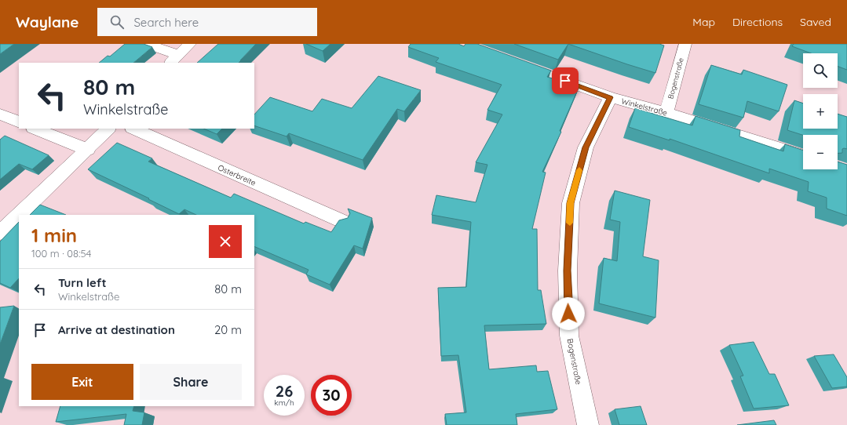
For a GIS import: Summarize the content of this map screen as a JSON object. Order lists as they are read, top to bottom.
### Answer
{
  "streets": {
    "street": ["Bogenstraße", "Winkelstraße", "Osterbreite"]
  },
  "crossings": [
    ["Bogenstraße", "Winkelstraße"]
  ],
  "page": {
    "header": "Waylane",
    "search": "Search here",
    "nav": ["Map", "Directions", "Saved"],
    "map_buttons": ["+", "−"],
    "turn": ["80 m", "Winkelstraße"],
    "heading": ["1 min", "100 m · 08:54"],
    "list": [
      {
        "name": "Turn left",
        "note": "Winkelstraße",
        "value": "80 m"
      },
      {
        "name": "Arrive at destination",
        "value": "20 m"
      }
    ],
    "buttons": ["Exit", "Share"],
    "speed": "26 km/h",
    "limit": "30"
  }
}
